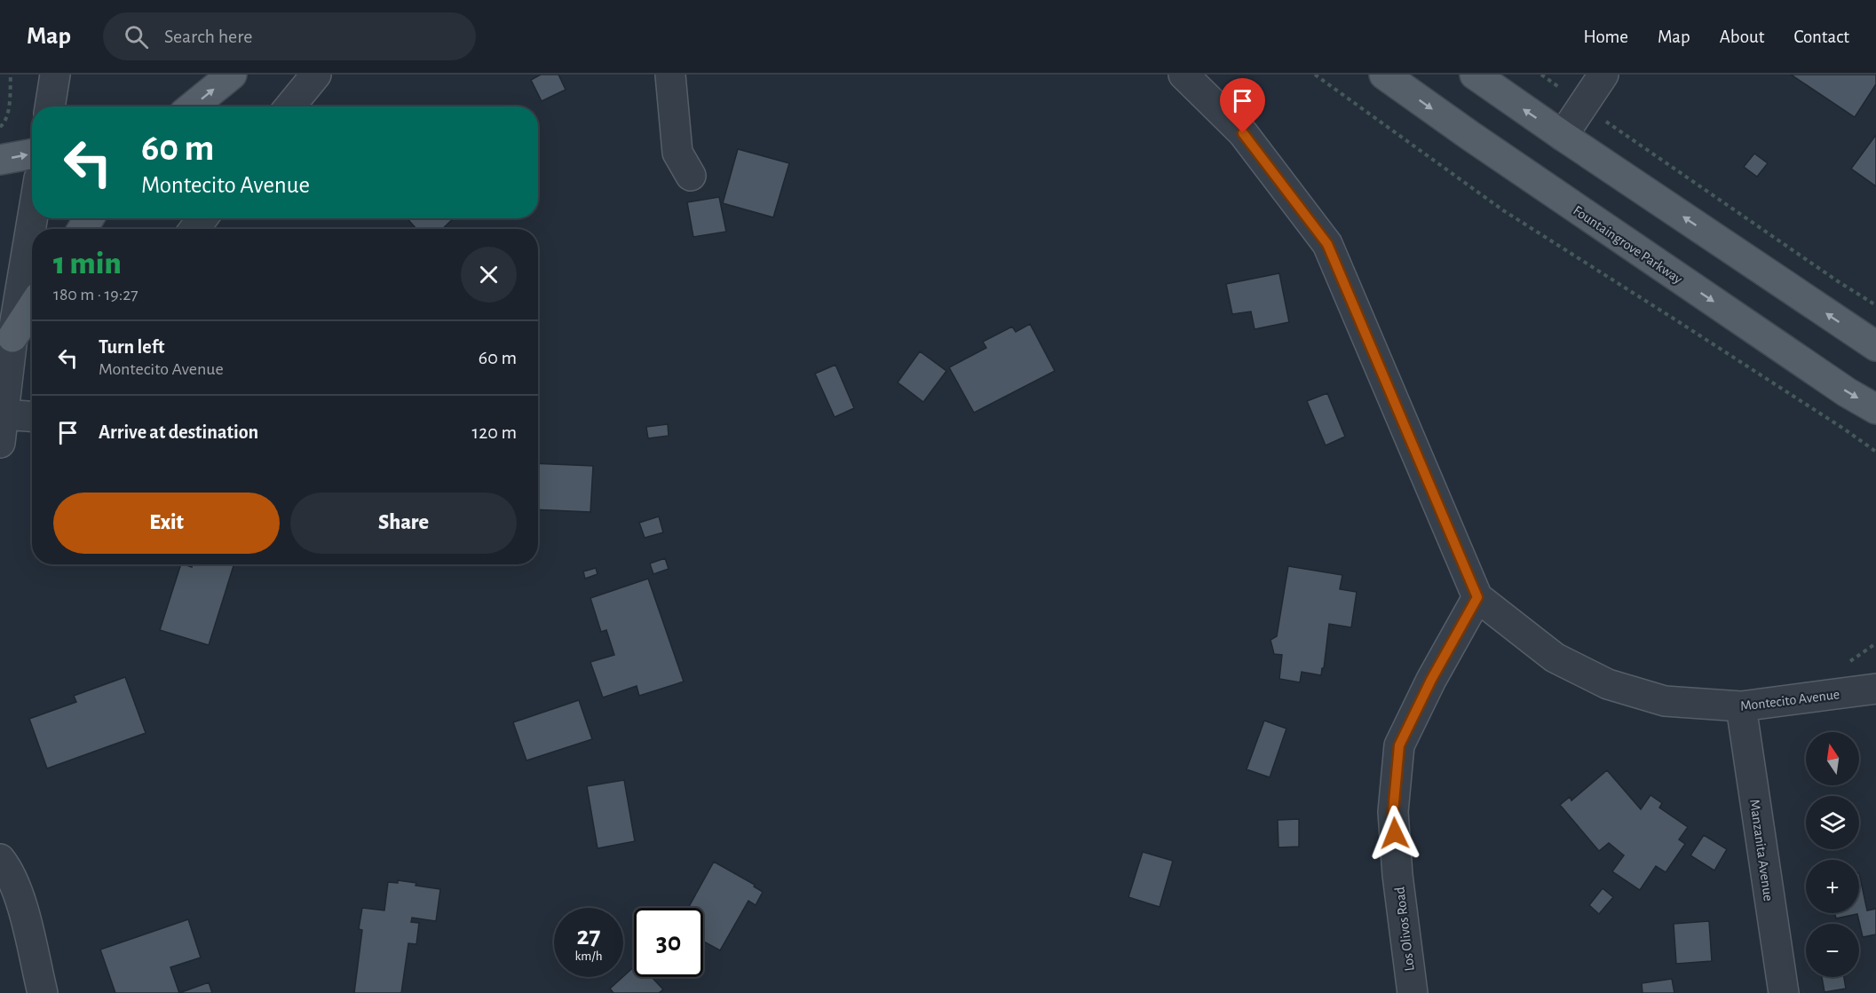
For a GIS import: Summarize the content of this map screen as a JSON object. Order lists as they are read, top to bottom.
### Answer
{
  "streets": {
    "main road": ["Fountaingrove Parkway"],
    "street": ["Montecito Avenue", "Manzanita Avenue", "Los Olivos Road"]
  },
  "crossings": [
    ["Montecito Avenue", "Manzanita Avenue"],
    ["Montecito Avenue", "Los Olivos Road"]
  ],
  "north": "top",
  "page": {
    "header": "Map",
    "search": "Search here",
    "nav": [
      "Home",
      "Map",
      "About",
      "Contact"
    ],
    "turn": ["60 m", "Montecito Avenue"],
    "heading": ["1 min", "180 m · 19:27"],
    "list": [
      {
        "name": "Turn left",
        "note": "Montecito Avenue",
        "value": "60 m"
      },
      {
        "name": "Arrive at destination",
        "value": "120 m"
      }
    ],
    "buttons": ["Exit", "Share"],
    "map_buttons": ["+", "−"],
    "speed": "27 km/h",
    "limit": "30"
  }
}
